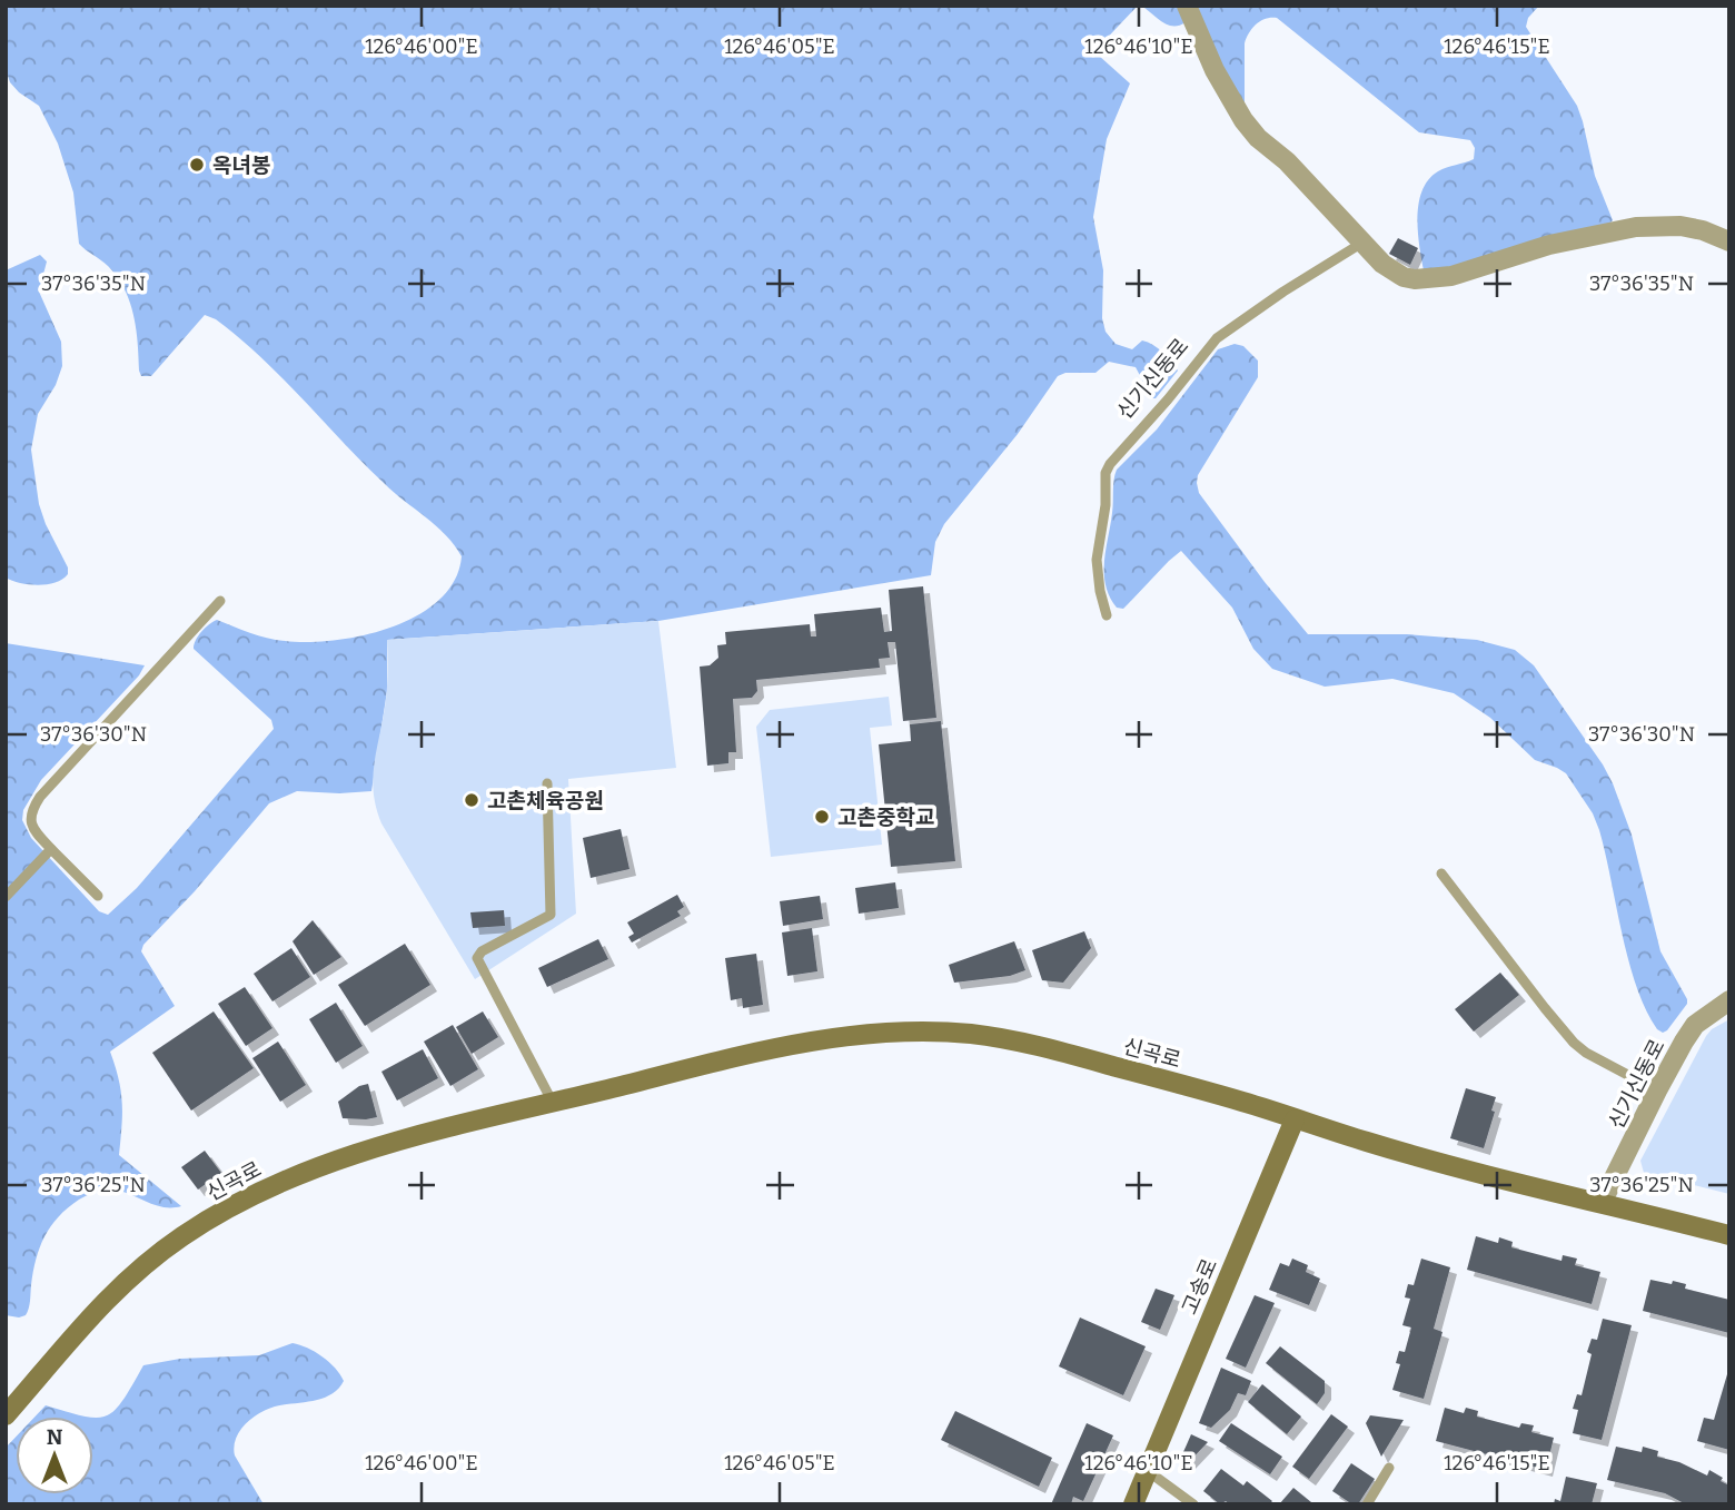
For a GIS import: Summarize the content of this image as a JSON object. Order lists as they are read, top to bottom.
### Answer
{
  "streets": {
    "street": ["신기신동로", "신곡로", "고송로"]
  },
  "crossings": [
    ["신기신동로", "신곡로"],
    ["신곡로", "고송로"]
  ],
  "places": ["옥녀봉", "고촌체육공원", "고촌중학교"],
  "north": "top",
  "coordinates": [
    "126°46'00\"E",
    "126°46'05\"E",
    "126°46'10\"E",
    "126°46'15\"E",
    "37°36'35\"N",
    "37°36'30\"N",
    "37°36'25\"N"
  ]
}
